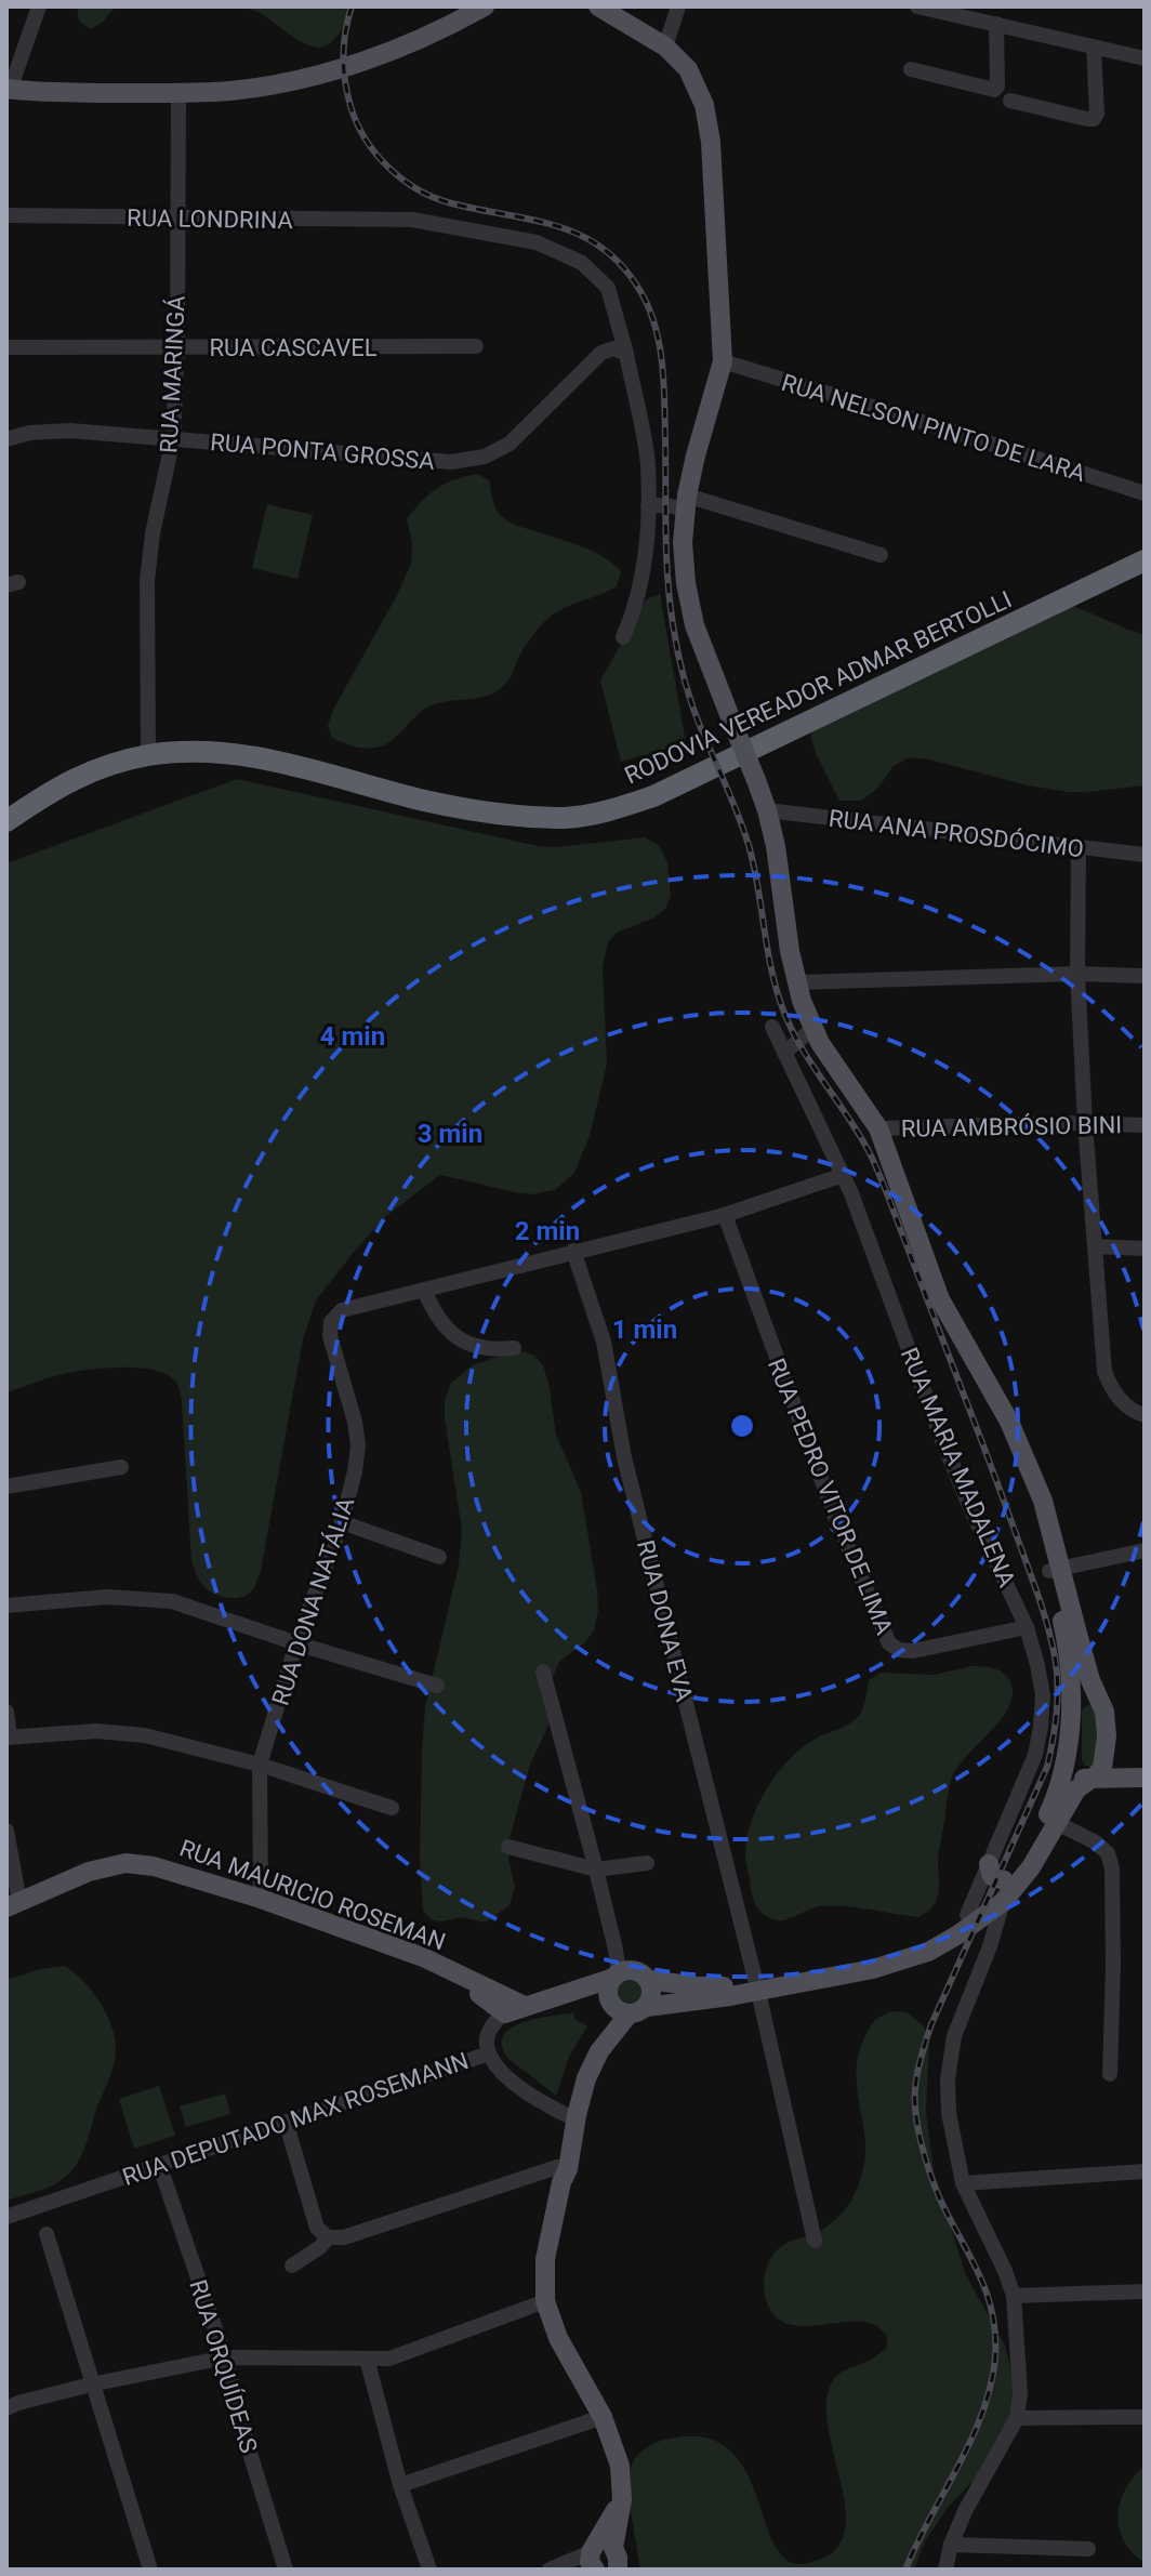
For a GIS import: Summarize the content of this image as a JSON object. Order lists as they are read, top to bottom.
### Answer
{
  "streets": {
    "highway": ["RODOVIA VEREADOR ADMAR BERTOLLI"],
    "main road": ["RUA MAURICIO ROSEMAN"],
    "street": [
      "RUA LONDRINA",
      "RUA CASCAVEL",
      "RUA MARINGÁ",
      "RUA NELSON PINTO DE LARA",
      "RUA PONTA GROSSA",
      "RUA ANA PROSDÓCIMO",
      "RUA AMBRÓSIO BINI",
      "RUA MARIA MADALENA",
      "RUA PEDRO VITOR DE LIMA",
      "RUA DONA NATÁLIA",
      "RUA DONA EVA",
      "RUA DEPUTADO MAX ROSEMANN",
      "RUA ORQUÍDEAS"
    ]
  },
  "crossings": [
    ["RUA LONDRINA", "RUA MARINGÁ"],
    ["RUA LONDRINA", "RUA PONTA GROSSA"],
    ["RUA CASCAVEL", "RUA MARINGÁ"],
    ["RUA MARINGÁ", "RUA PONTA GROSSA"],
    ["RUA MARINGÁ", "RODOVIA VEREADOR ADMAR BERTOLLI"],
    ["RUA MARIA MADALENA", "RUA PEDRO VITOR DE LIMA"],
    ["RUA DONA NATÁLIA", "RUA MAURICIO ROSEMAN"],
    ["RUA DEPUTADO MAX ROSEMANN", "RUA ORQUÍDEAS"]
  ],
  "rings": [
    "4 min",
    "3 min",
    "2 min",
    "1 min"
  ]
}
